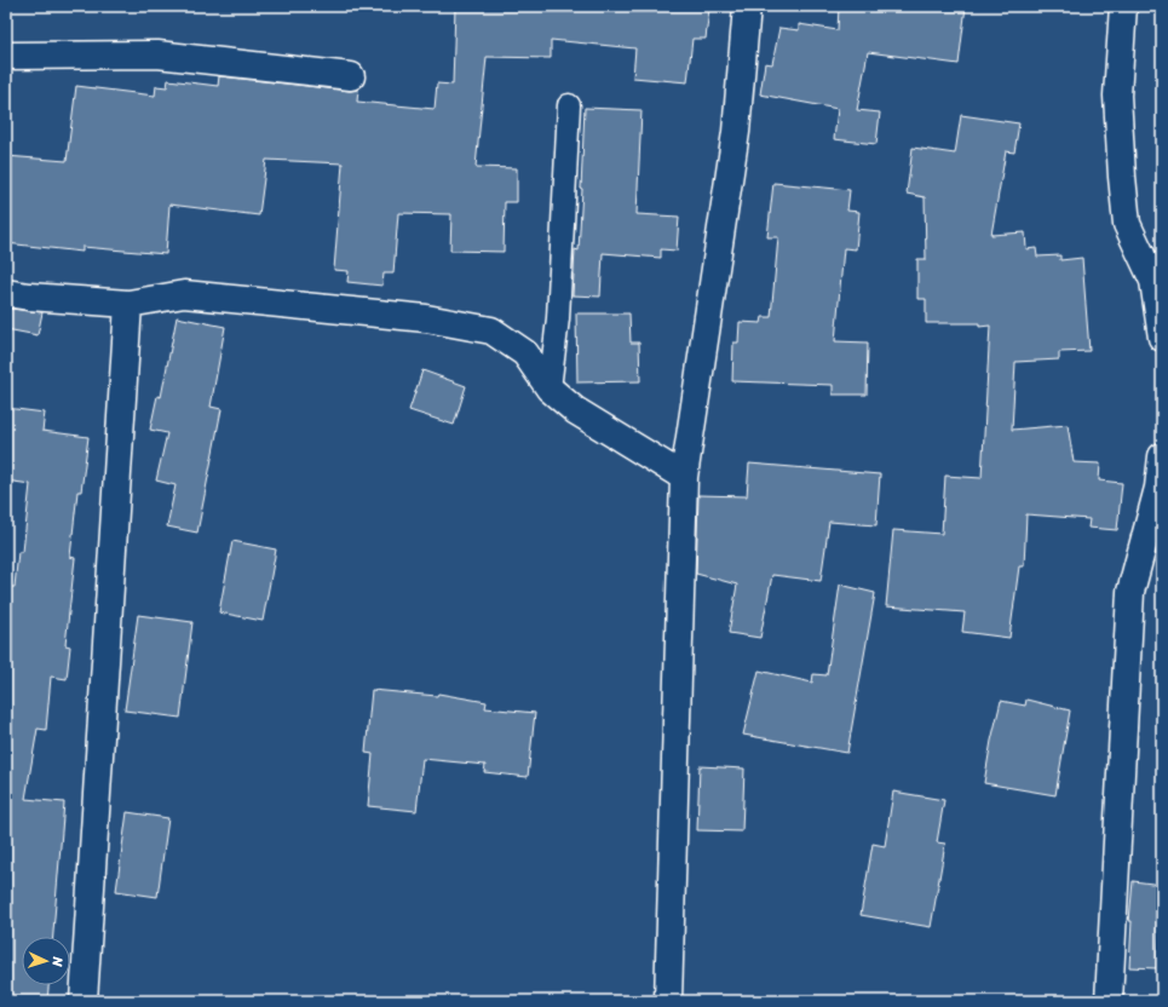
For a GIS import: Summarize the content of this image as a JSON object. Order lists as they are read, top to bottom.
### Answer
{
  "north": "right"
}
